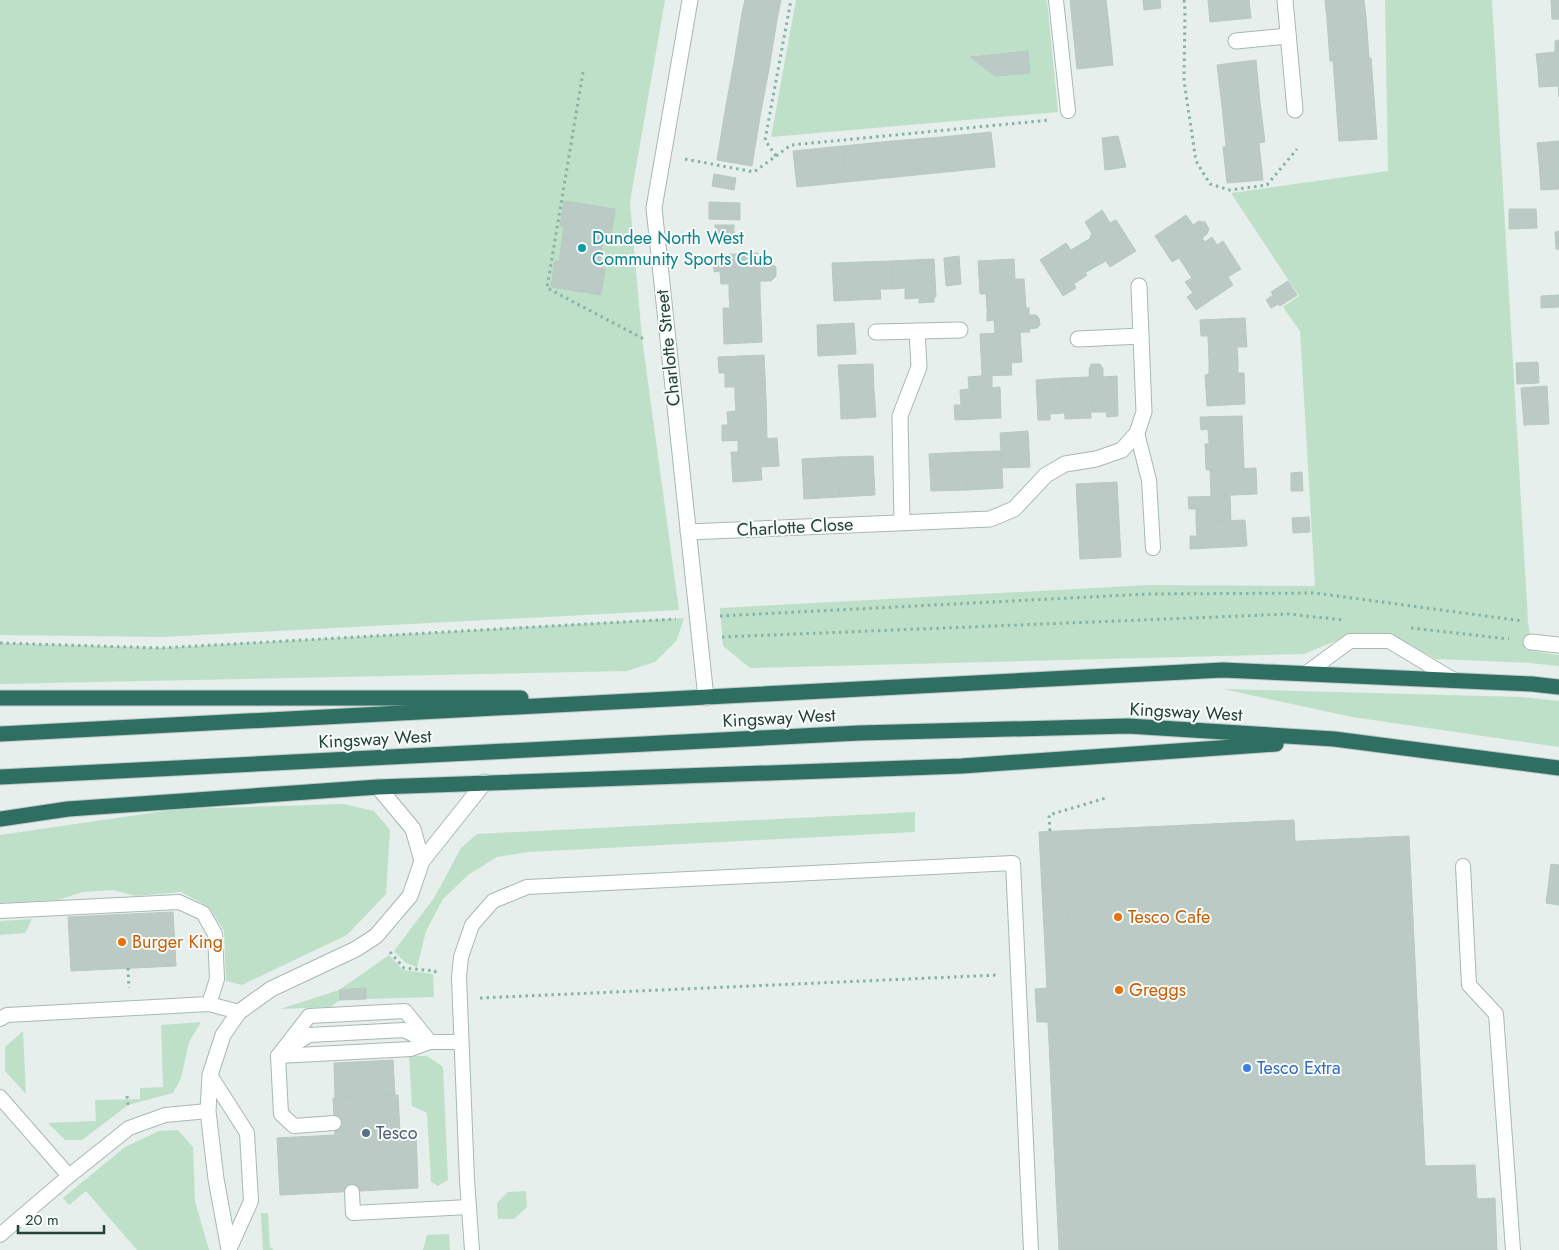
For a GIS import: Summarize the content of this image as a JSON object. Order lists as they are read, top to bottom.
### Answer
{
  "streets": {
    "highway": ["Kingsway West"],
    "street": ["Charlotte Street", "Charlotte Close"]
  },
  "crossings": [
    ["Charlotte Street", "Charlotte Close"],
    ["Charlotte Street", "Kingsway West"]
  ],
  "places": [
    "Dundee North West Community Sports Club",
    "Tesco Cafe",
    "Burger King",
    "Greggs",
    "Tesco Extra",
    "Tesco"
  ],
  "scale_bar": "20 m"
}
